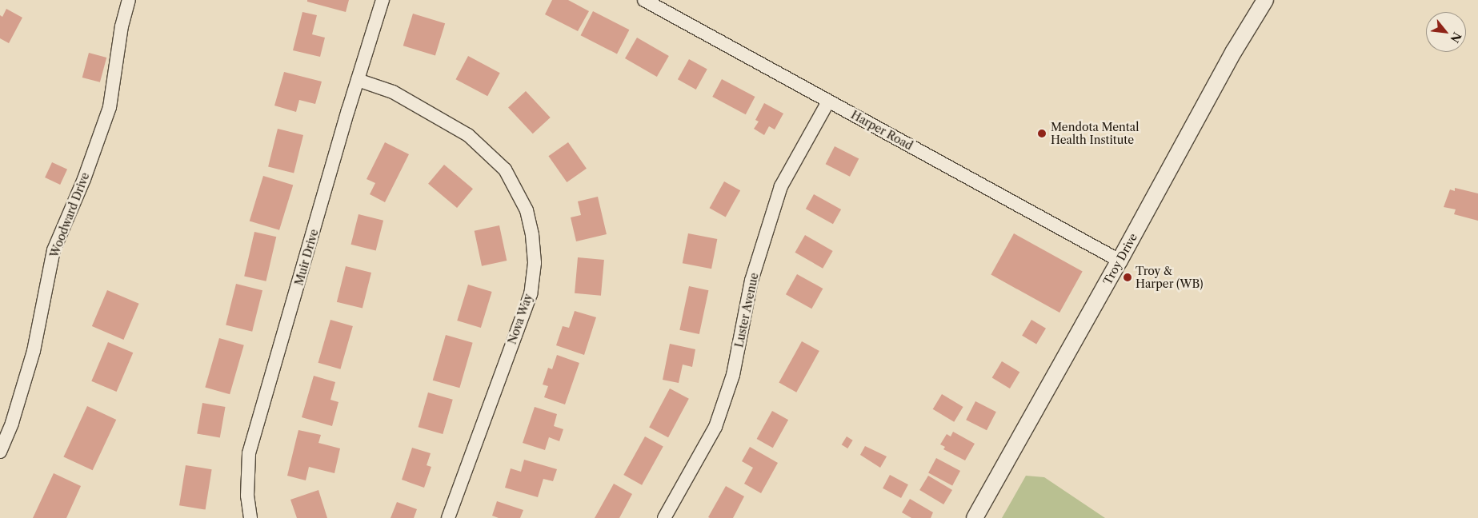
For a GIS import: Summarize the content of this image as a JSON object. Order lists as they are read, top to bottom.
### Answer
{
  "streets": {
    "street": [
      "Harper Road",
      "Woodward Drive",
      "Muir Drive",
      "Troy Drive",
      "Luster Avenue",
      "Nova Way"
    ]
  },
  "crossings": [
    ["Harper Road", "Troy Drive"],
    ["Harper Road", "Luster Avenue"],
    ["Muir Drive", "Nova Way"]
  ],
  "places": ["Mendota Mental Health Institute", "Troy & Harper (WB)"],
  "north": "bottom right"
}
